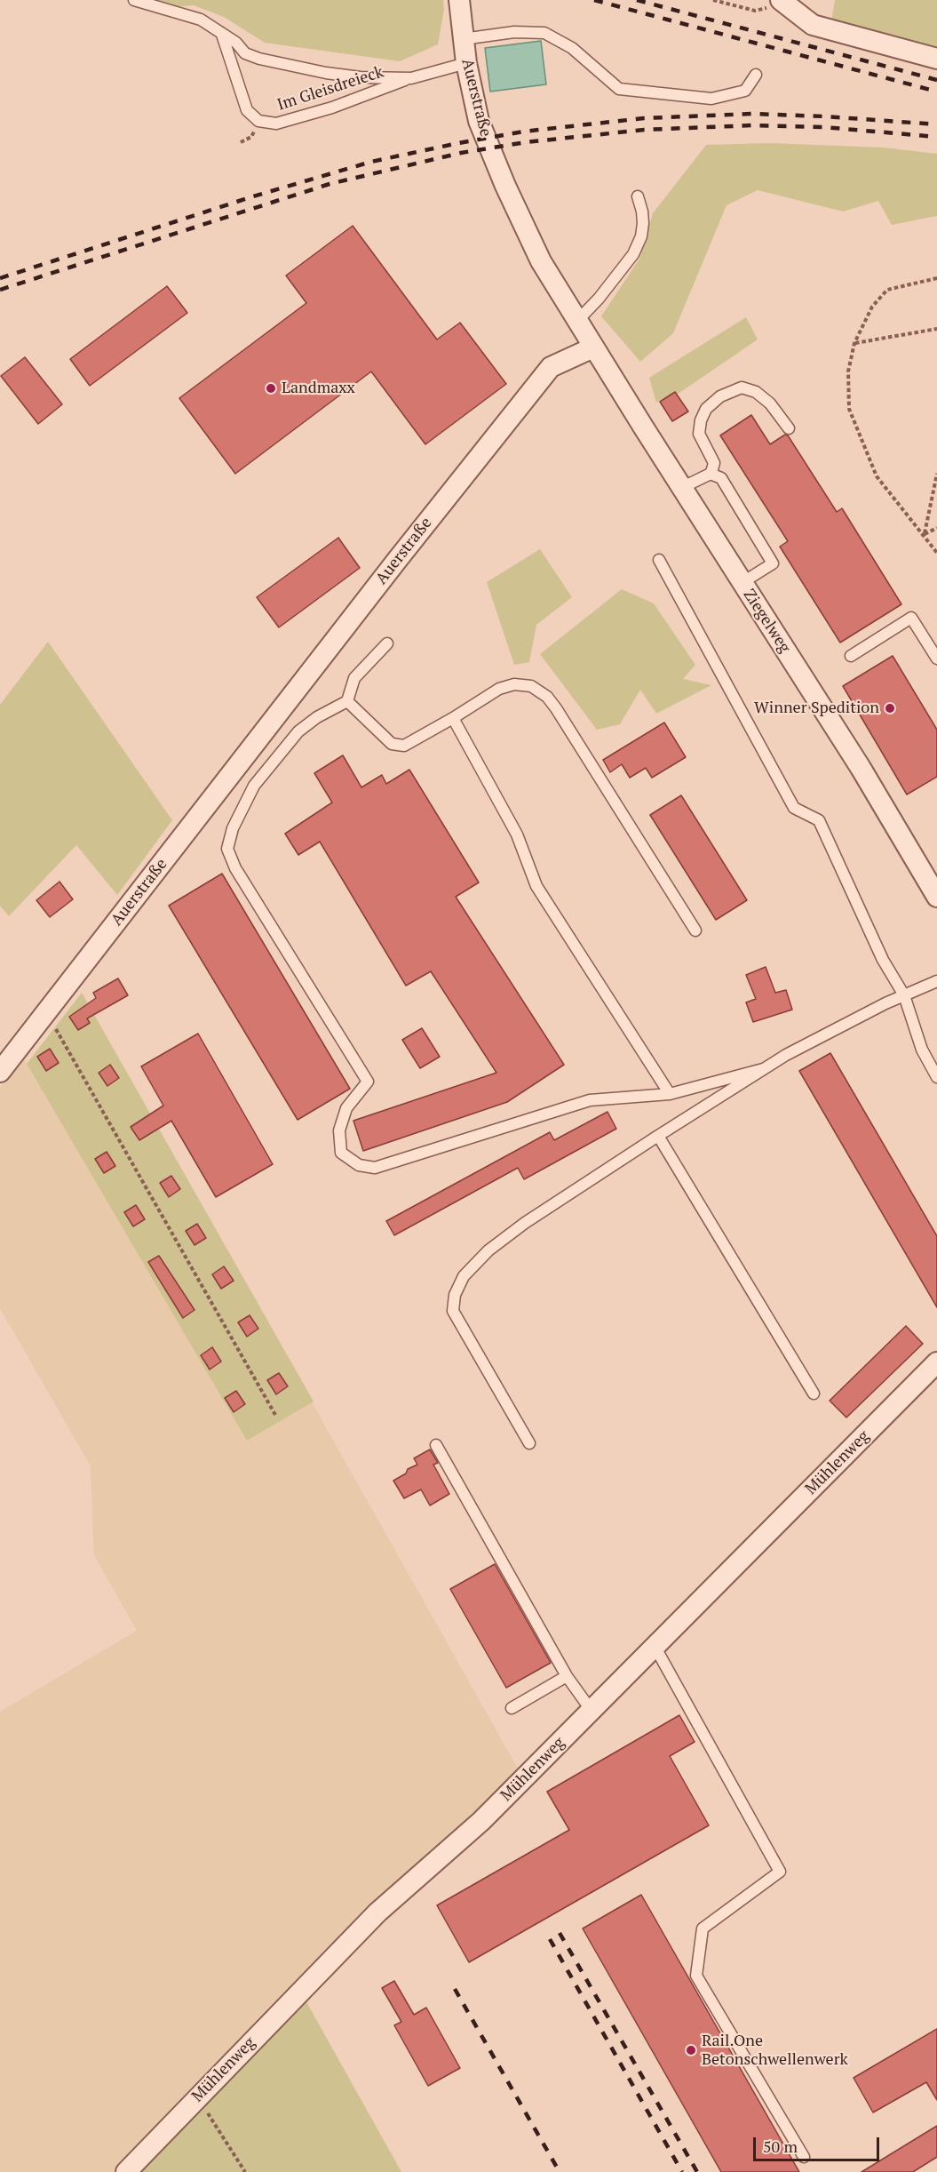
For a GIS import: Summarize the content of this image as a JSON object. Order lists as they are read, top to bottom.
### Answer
{
  "streets": {
    "street": ["Auerstraße", "Ziegelweg", "Mühlenweg"],
    "lane": ["Im Gleisdreieck"]
  },
  "crossings": [
    ["Im Gleisdreieck", "Auerstraße"],
    ["Auerstraße", "Ziegelweg"]
  ],
  "places": ["Landmaxx", "Winner Spedition", "Rail.One Betonschwellenwerk"],
  "scale_bar": "50 m"
}
